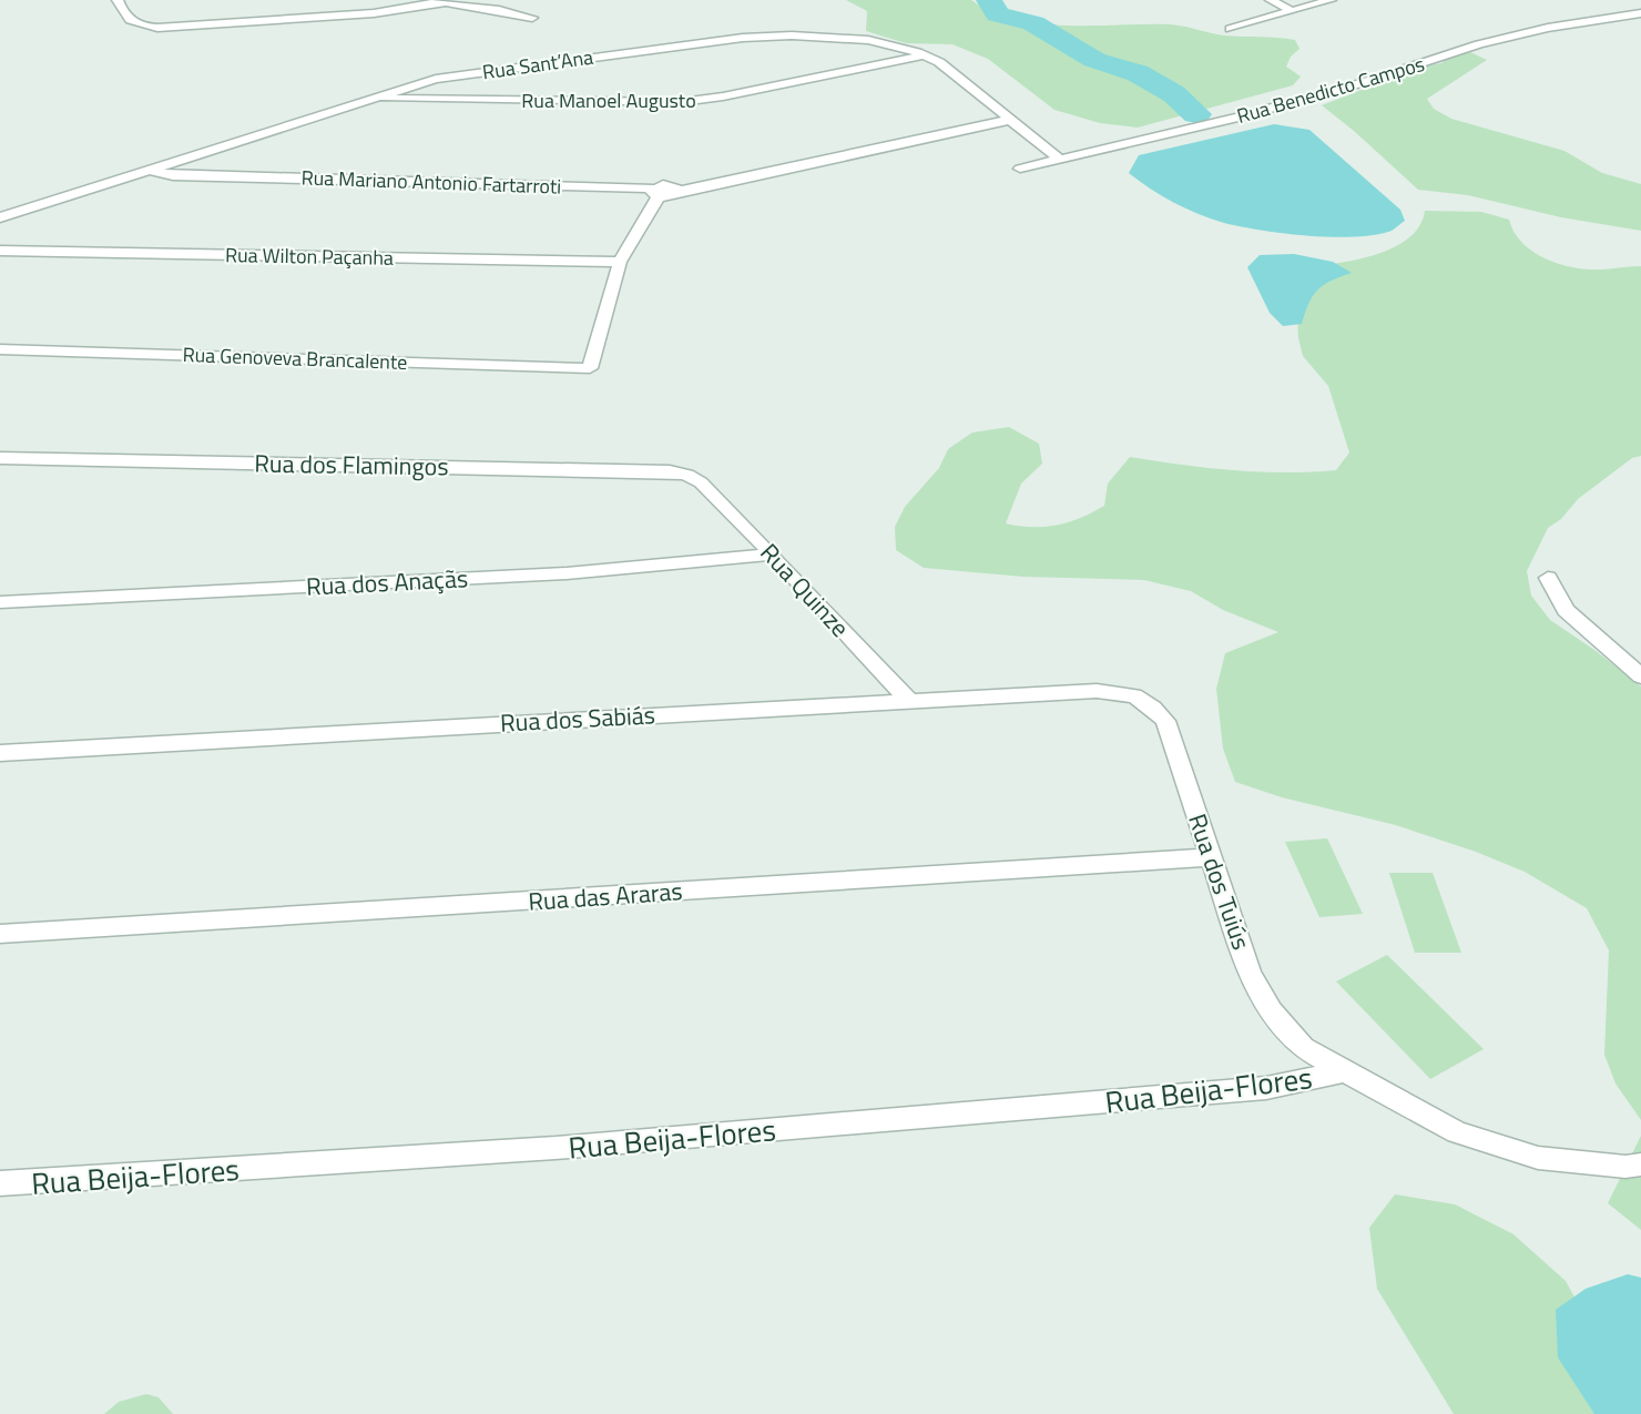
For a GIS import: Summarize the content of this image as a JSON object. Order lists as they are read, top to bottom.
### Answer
{
  "streets": {
    "street": [
      "Rua Sant’Ana",
      "Rua Benedicto Campos",
      "Rua Manoel Augusto",
      "Rua Mariano Antonio Fartarroti",
      "Rua Wilton Paçanha",
      "Rua Genoveva Brancalente",
      "Rua dos Flamingos",
      "Rua dos Anaçãs",
      "Rua Quinze",
      "Rua dos Sabiás",
      "Rua dos Tuiús",
      "Rua das Araras",
      "Rua Beija-Flores"
    ]
  },
  "crossings": [
    ["Rua Sant’Ana", "Rua Benedicto Campos"],
    ["Rua Sant’Ana", "Rua Manoel Augusto"],
    ["Rua Sant’Ana", "Rua Mariano Antonio Fartarroti"],
    ["Rua Wilton Paçanha", "Rua Genoveva Brancalente"],
    ["Rua dos Flamingos", "Rua Quinze"],
    ["Rua dos Anaçãs", "Rua Quinze"],
    ["Rua Quinze", "Rua dos Sabiás"],
    ["Rua dos Sabiás", "Rua dos Tuiús"],
    ["Rua dos Tuiús", "Rua das Araras"],
    ["Rua dos Tuiús", "Rua Beija-Flores"]
  ]
}
